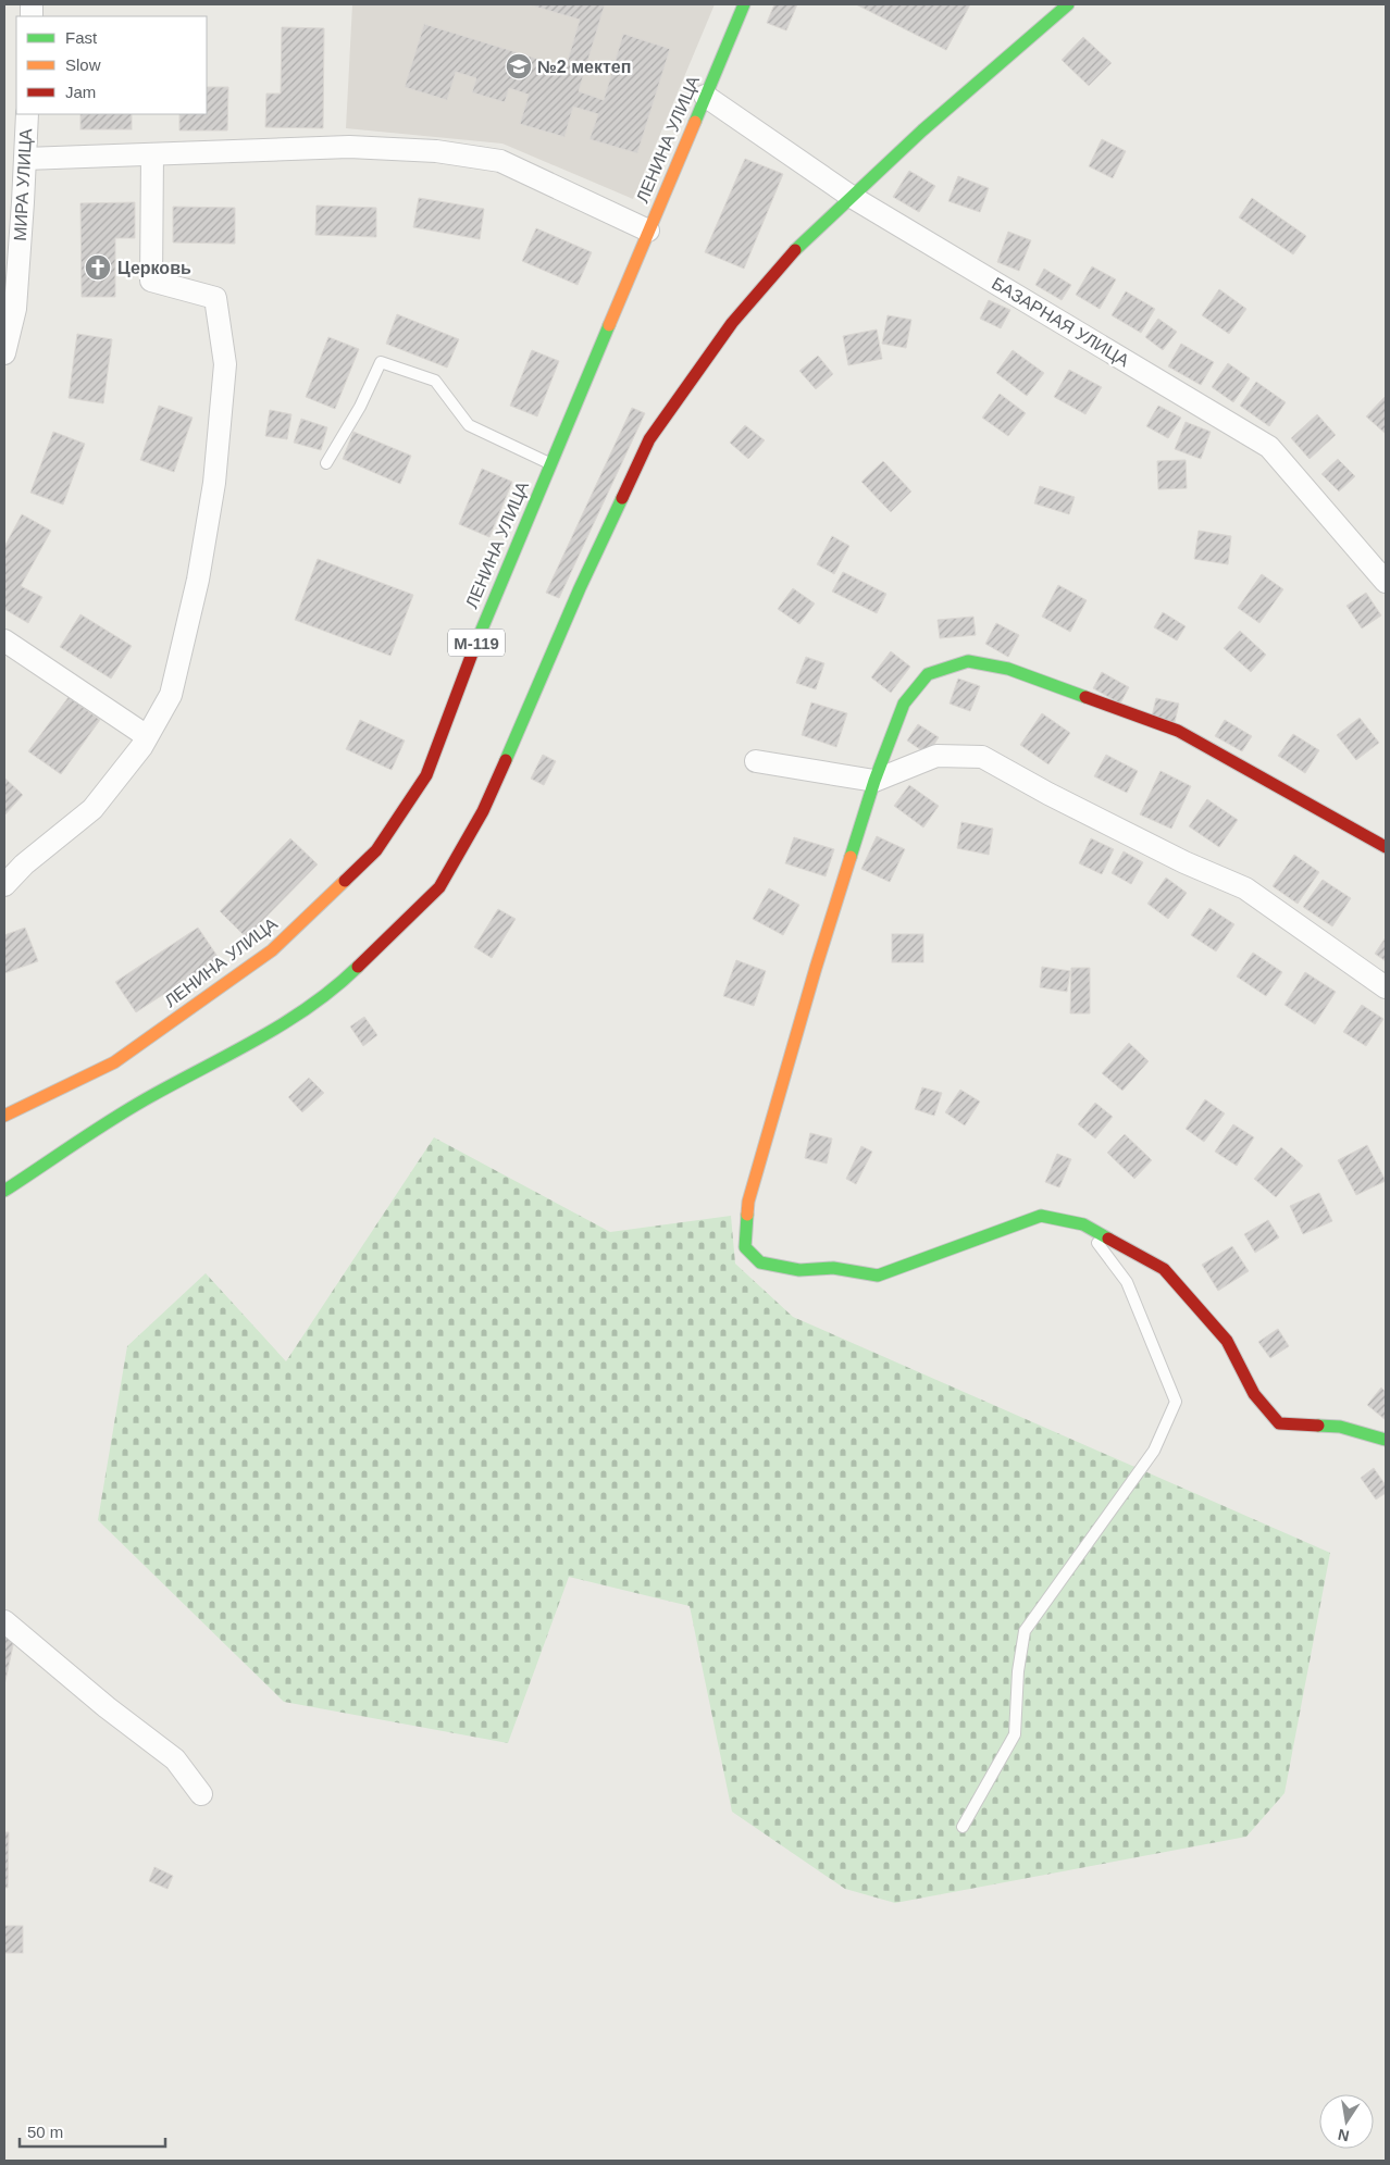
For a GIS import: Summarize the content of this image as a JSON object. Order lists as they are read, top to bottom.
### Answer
{
  "streets": {
    "street": [
      "ЛЕНИНА УЛИЦА",
      "МИРА УЛИЦА",
      "БАЗАРНАЯ УЛИЦА",
      "М-119"
    ]
  },
  "crossings": [
    ["ЛЕНИНА УЛИЦА", "БАЗАРНАЯ УЛИЦА"]
  ],
  "places": {
    "school or university": ["№2 мектеп"],
    "church": ["Церковь"]
  },
  "legend": ["Fast", "Slow", "Jam"],
  "scale_bar": "50 m",
  "north": "bottom"
}
